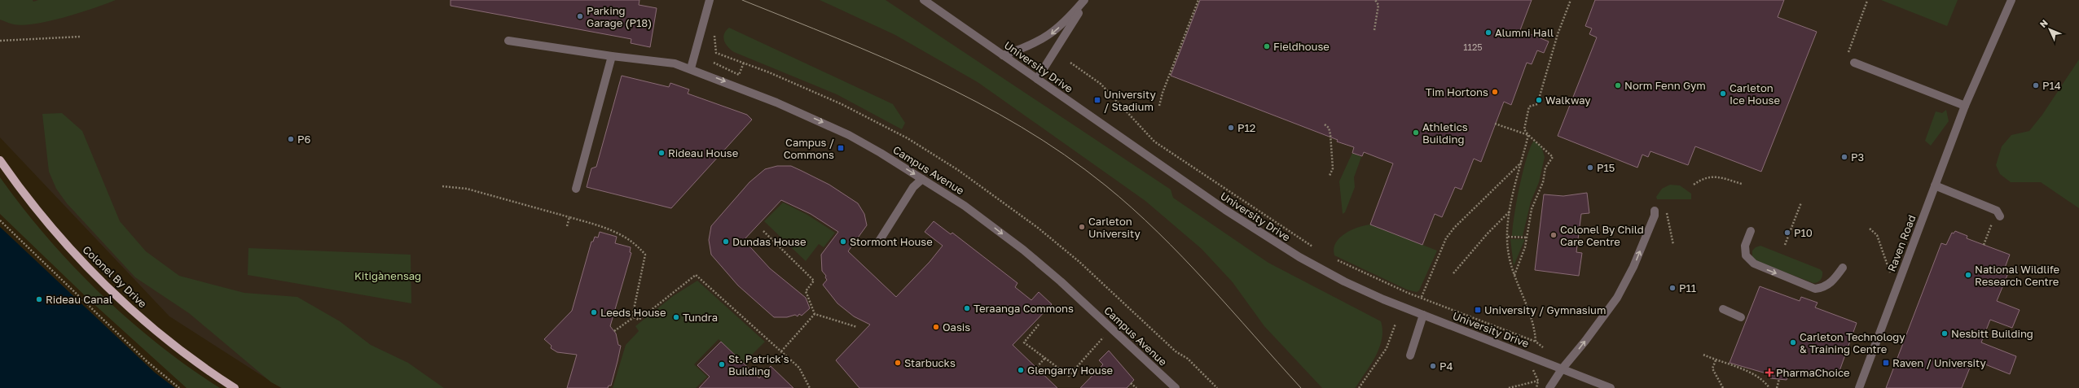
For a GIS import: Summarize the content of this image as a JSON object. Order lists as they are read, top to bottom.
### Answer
{
  "streets": {
    "main road": ["Colonel By Drive"],
    "street": ["University Drive", "Campus Avenue", "Raven Road"]
  },
  "one_way": ["Campus Avenue"],
  "parks": ["Kitigànensag"],
  "places": {
    "other": [
      "Parking Garage (P18)",
      "Alumni Hall",
      "Fieldhouse",
      "Norm Fenn Gym",
      "P14",
      "Tim Hortons",
      "Carleton Ice House",
      "Walkway",
      "P12",
      "Athletics Building",
      "P6",
      "Rideau House",
      "P3",
      "P15",
      "Carleton University",
      "P10",
      "Colonel By Child Care Centre",
      "Dundas House",
      "Stormont House",
      "National Wildlife Research Centre",
      "P11",
      "Rideau Canal",
      "Teraanga Commons",
      "Leeds House",
      "Tundra",
      "Oasis",
      "Nesbitt Building",
      "Carleton Technology & Training Centre",
      "Starbucks",
      "St. Patrick's Building",
      "P4",
      "Glengarry House"
    ],
    "transit": [
      "University / Stadium",
      "Campus / Commons",
      "University / Gymnasium",
      "Raven / University"
    ],
    "health": ["PharmaChoice"]
  },
  "house_numbers": ["1125"],
  "north": "top left"
}
